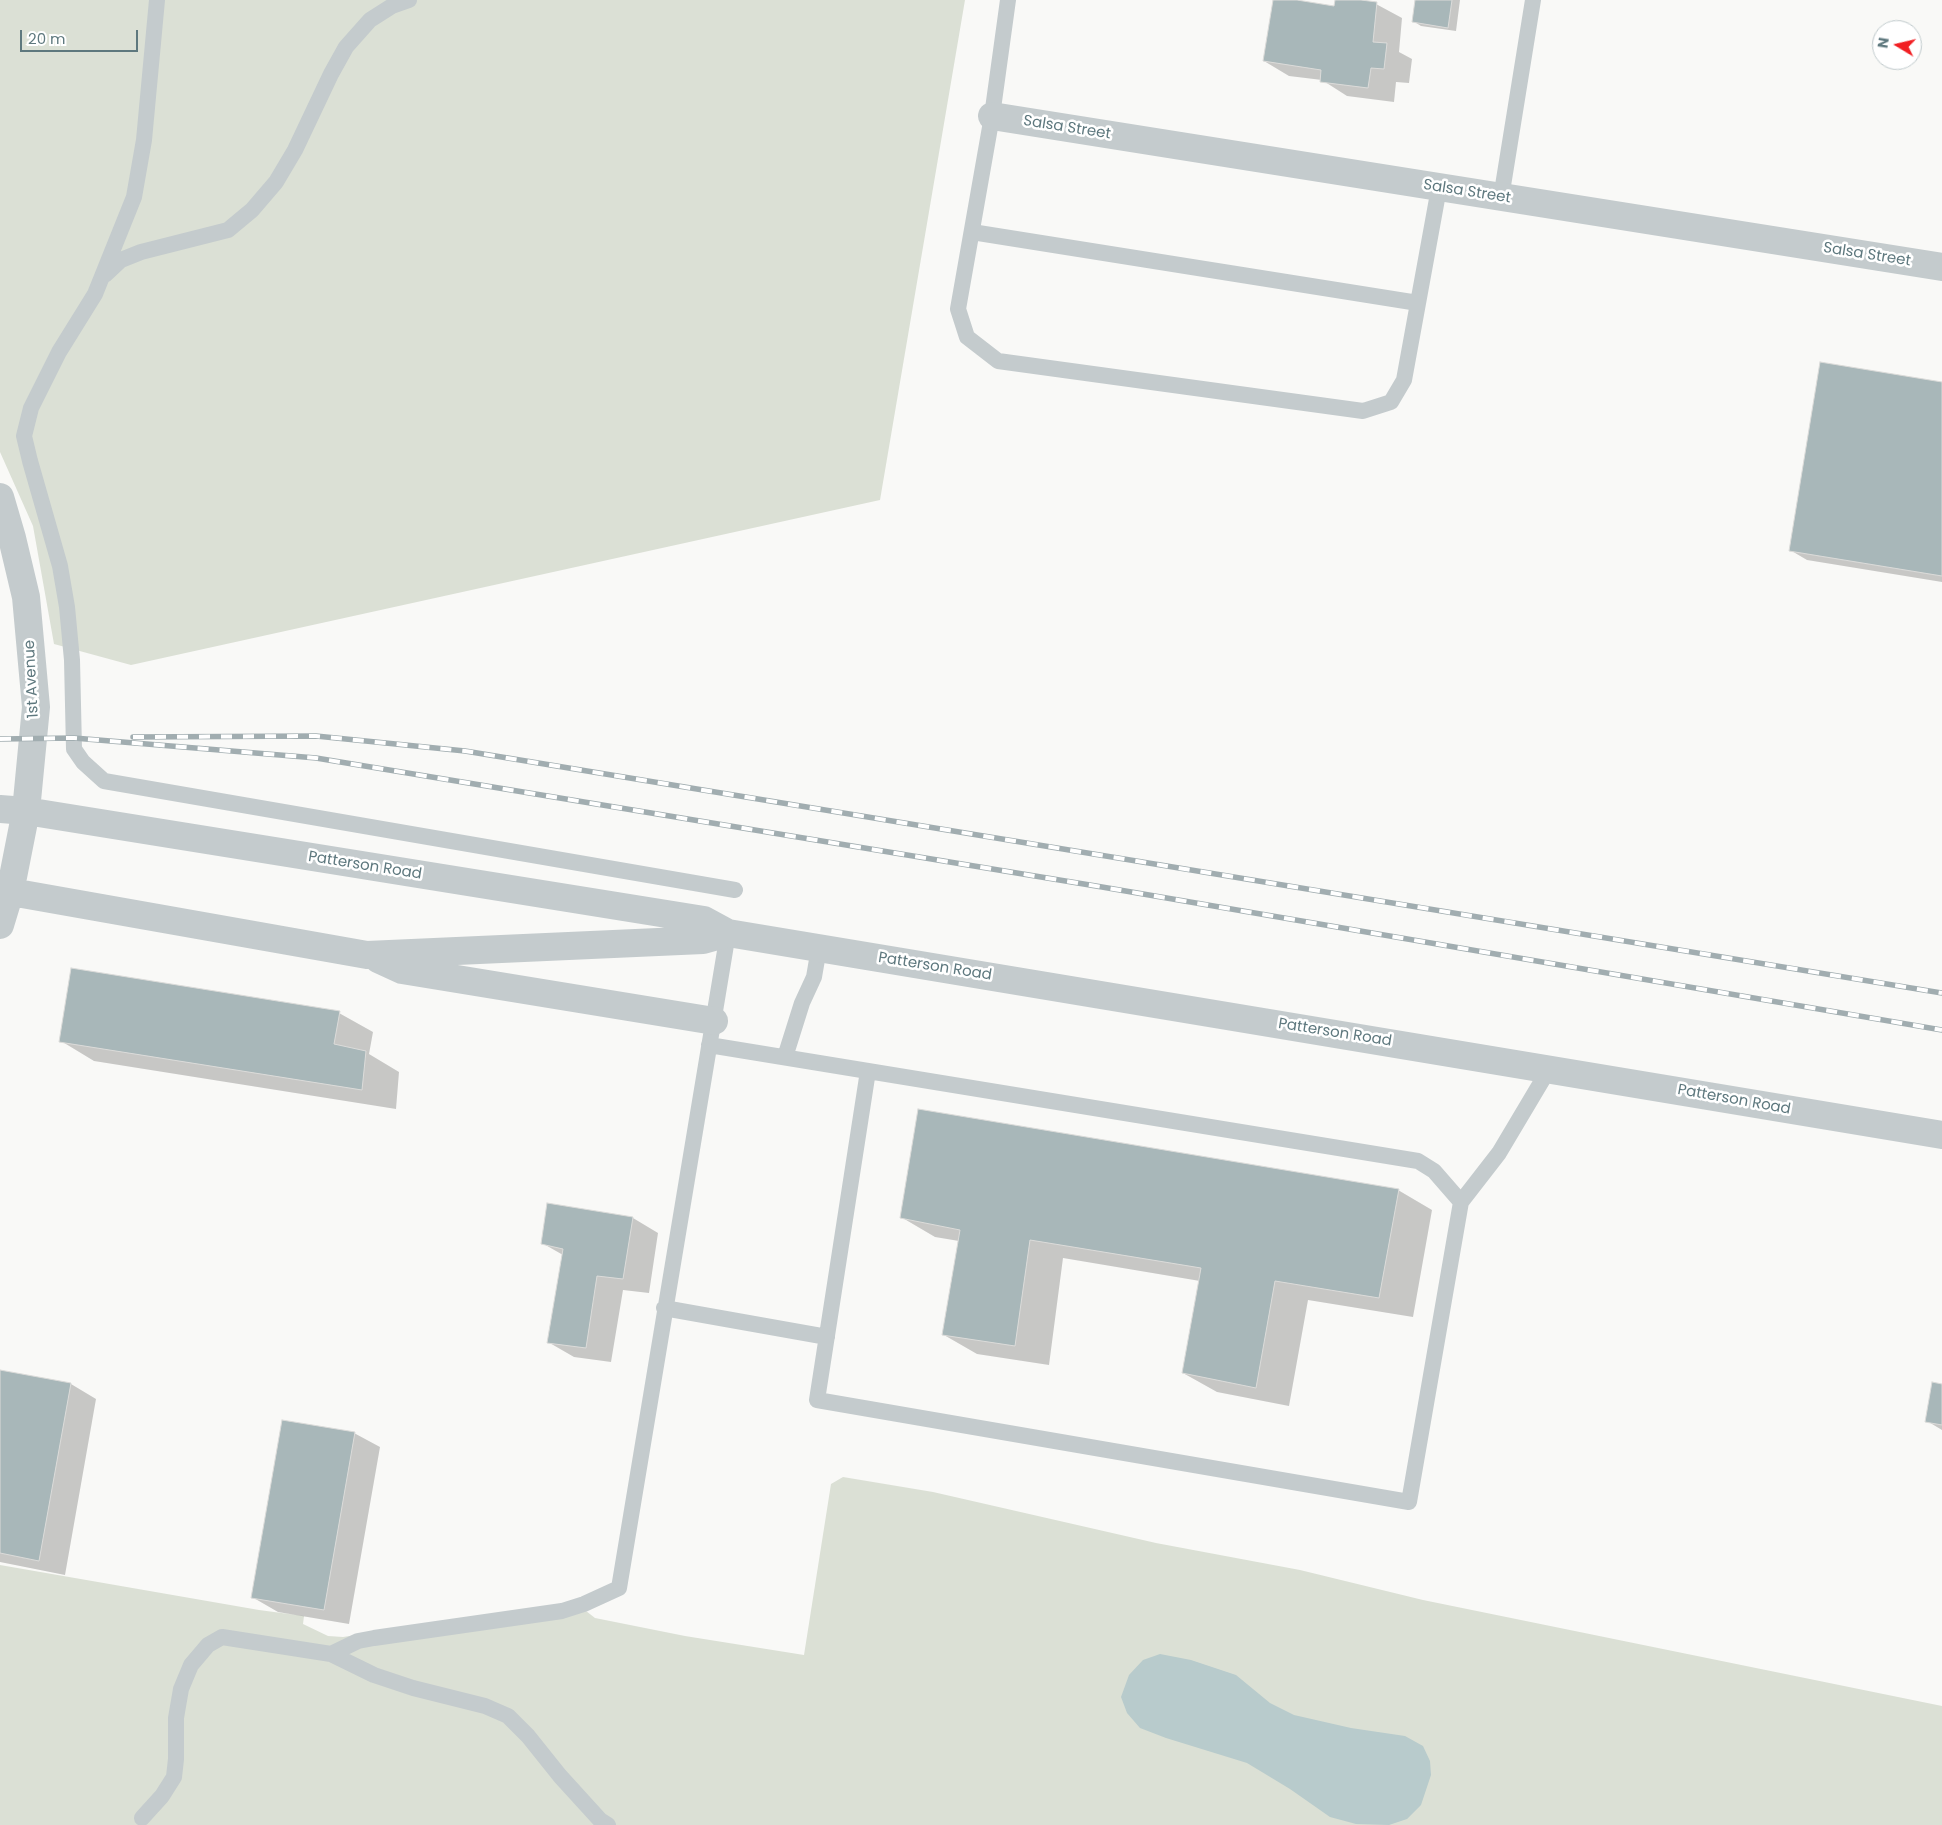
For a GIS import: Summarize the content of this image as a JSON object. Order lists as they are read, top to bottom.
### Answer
{
  "streets": {
    "street": ["Salsa Street", "1st Avenue", "Patterson Road"]
  },
  "crossings": [
    ["1st Avenue", "Patterson Road"]
  ],
  "scale_bar": "20 m",
  "north": "left"
}
